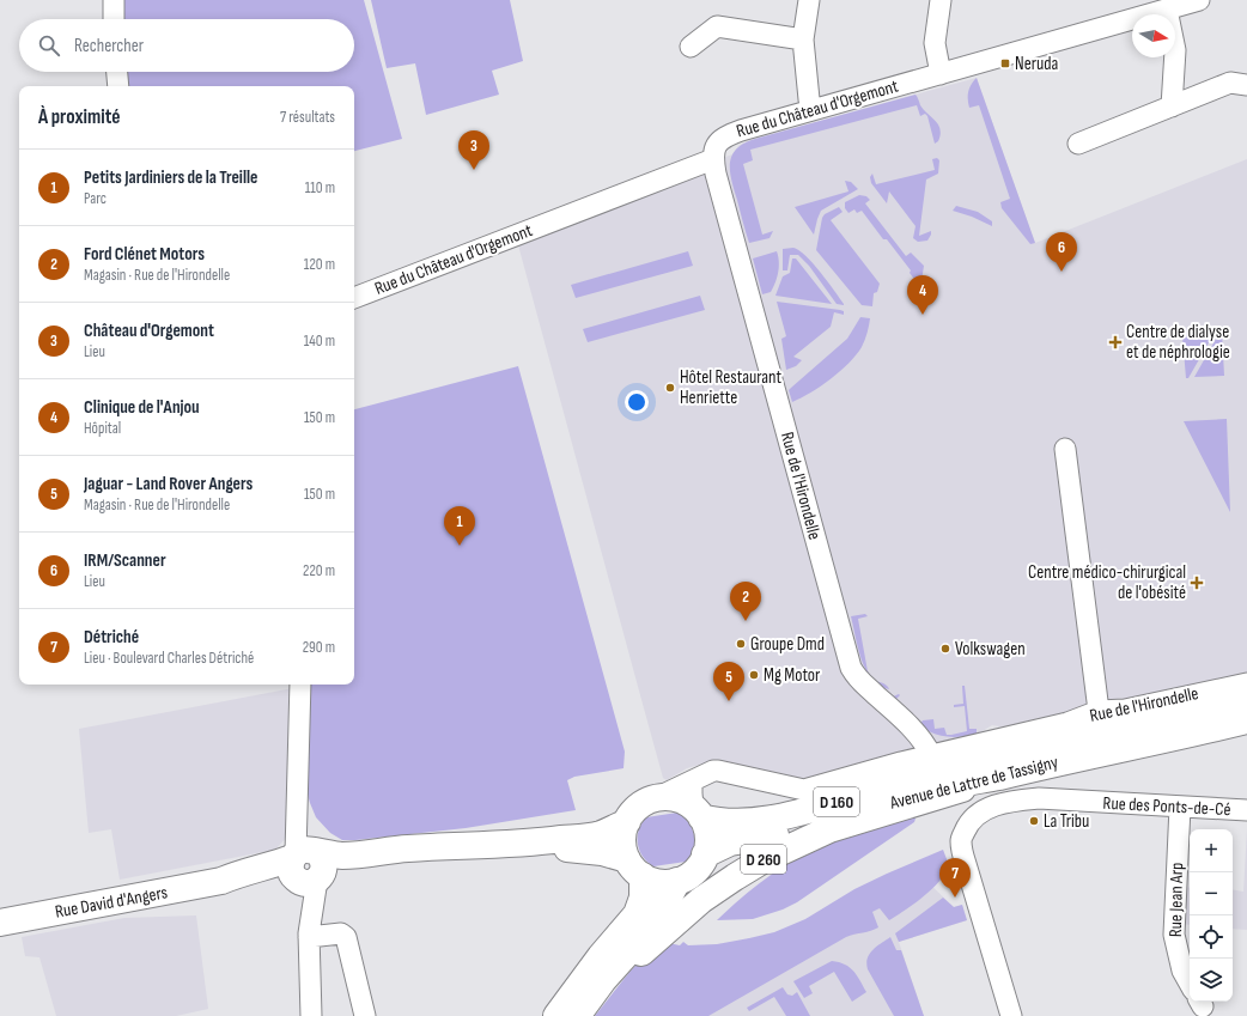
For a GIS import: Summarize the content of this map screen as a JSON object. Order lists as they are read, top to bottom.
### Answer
{
  "streets": {
    "main road": [
      "Avenue de Lattre de Tassigny",
      "D 160",
      "D 260",
      "Rue David d'Angers"
    ],
    "street": [
      "Rue du Château d'Orgemont",
      "Rue de l'Hirondelle",
      "Rue des Ponts-de-Cé",
      "Rue Jean Arp"
    ]
  },
  "crossings": [
    ["Rue du Château d'Orgemont", "Rue de l'Hirondelle"],
    ["Rue de l'Hirondelle", "Avenue de Lattre de Tassigny"],
    ["Rue de l'Hirondelle", "D 160"],
    ["Avenue de Lattre de Tassigny", "D 160"],
    ["Avenue de Lattre de Tassigny", "D 260"],
    ["D 160", "D 260"],
    ["Rue des Ponts-de-Cé", "Rue Jean Arp"]
  ],
  "places": {
    "transit": ["Neruda"],
    "health": ["Centre de dialyse et de néphrologie", "Centre médico-chirurgical de l'obésité"],
    "other": [
      "Hôtel Restaurant Henriette",
      "Groupe Dmd",
      "Volkswagen",
      "Mg Motor",
      "La Tribu"
    ]
  },
  "north": "right",
  "page": {
    "search": "Rechercher",
    "heading": ["À proximité", "7 résultats"],
    "pins": [
      "3",
      "6",
      "4",
      "1",
      "2",
      "5",
      "7"
    ],
    "list": [
      {
        "mark": "1",
        "name": "Petits Jardiniers de la Treille",
        "note": "Parc",
        "value": "110 m"
      },
      {
        "mark": "2",
        "name": "Ford Clénet Motors",
        "note": "Magasin · Rue de l'Hirondelle",
        "value": "120 m"
      },
      {
        "mark": "3",
        "name": "Château d'Orgemont",
        "note": "Lieu",
        "value": "140 m"
      },
      {
        "mark": "4",
        "name": "Clinique de l'Anjou",
        "note": "Hôpital",
        "value": "150 m"
      },
      {
        "mark": "5",
        "name": "Jaguar - Land Rover Angers",
        "note": "Magasin · Rue de l'Hirondelle",
        "value": "150 m"
      },
      {
        "mark": "6",
        "name": "IRM/Scanner",
        "note": "Lieu",
        "value": "220 m"
      },
      {
        "mark": "7",
        "name": "Détriché",
        "note": "Lieu · Boulevard Charles Détriché",
        "value": "290 m"
      }
    ],
    "map_buttons": ["+", "−"]
  }
}
